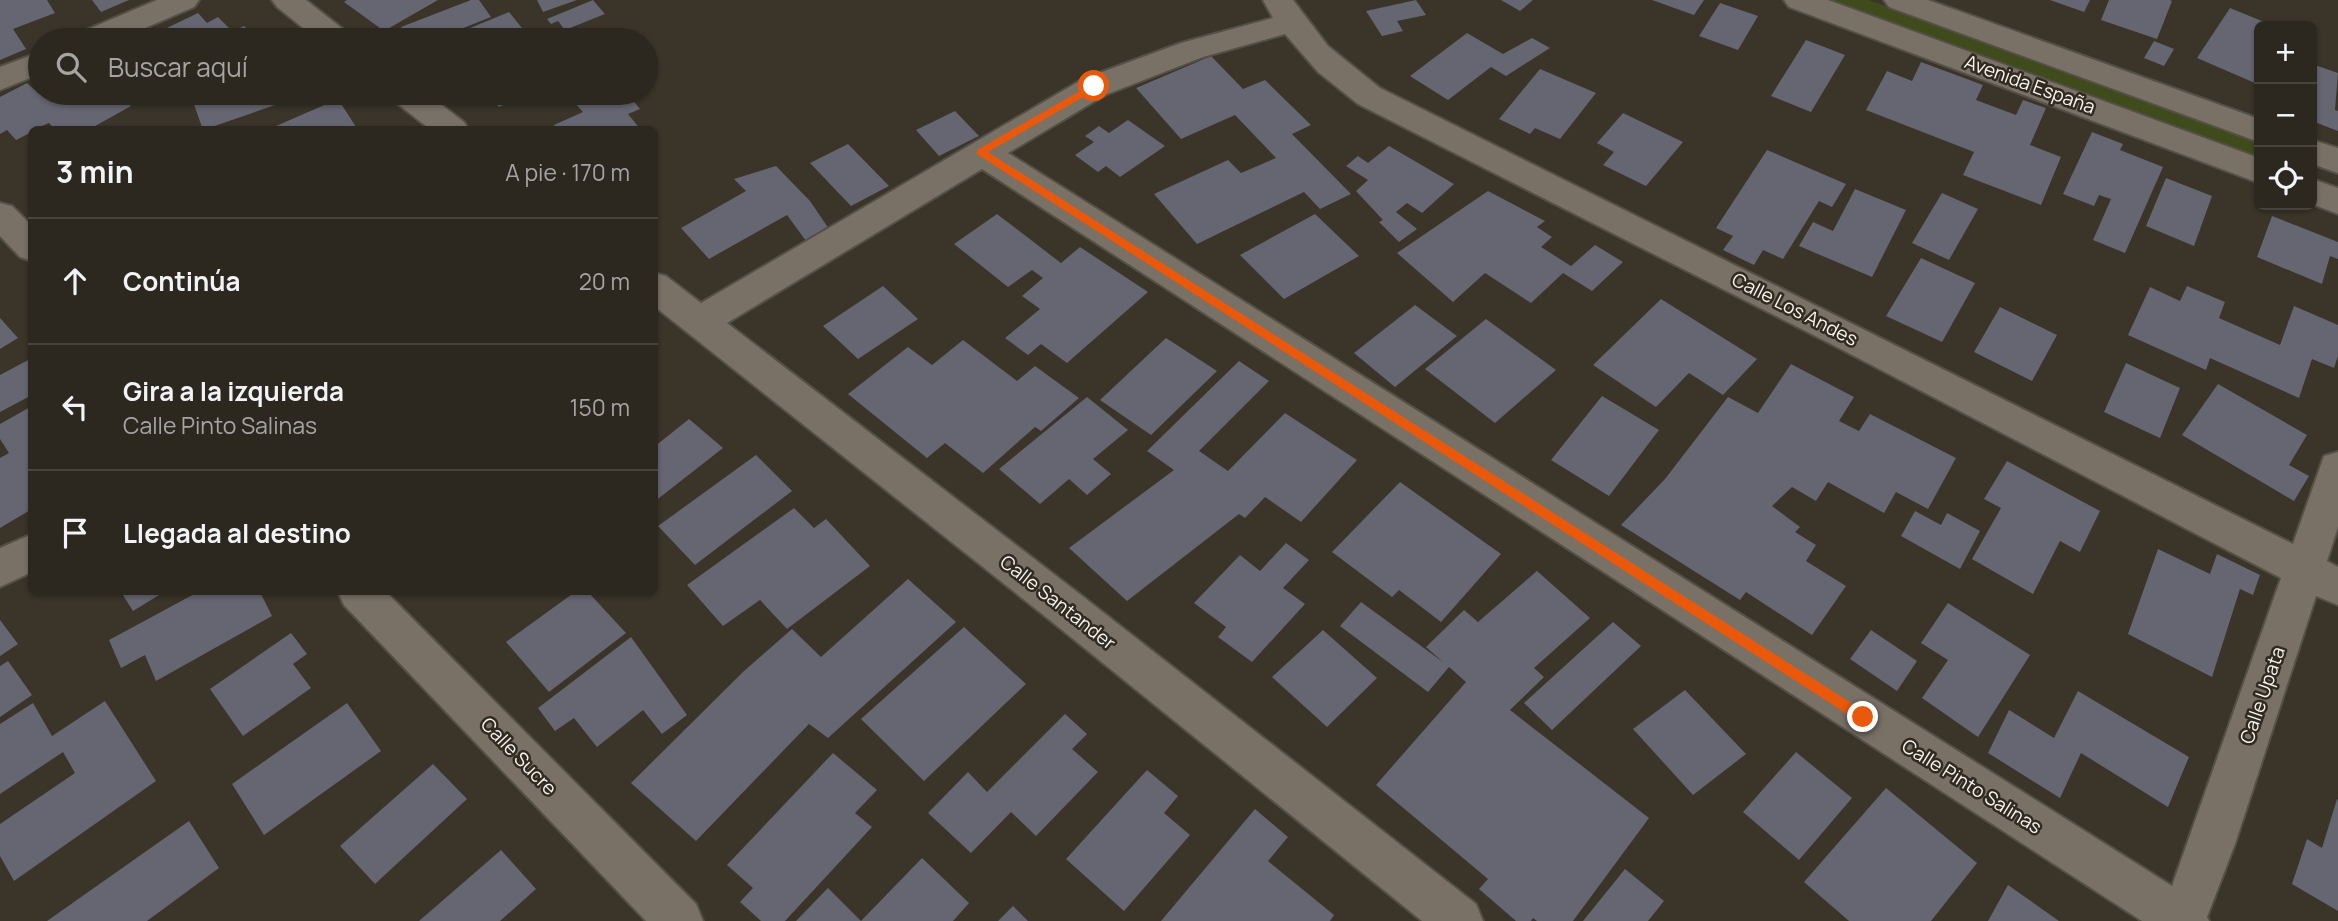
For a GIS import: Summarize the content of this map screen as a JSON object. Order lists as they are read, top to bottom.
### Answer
{
  "streets": {
    "street": [
      "Avenida España",
      "Calle Los Andes",
      "Calle Santander",
      "Calle Upata",
      "Calle Sucre",
      "Calle Pinto Salinas"
    ]
  },
  "crossings": [
    ["Calle Los Andes", "Calle Upata"],
    ["Calle Upata", "Calle Pinto Salinas"]
  ],
  "page": {
    "map_buttons": ["+", "−"],
    "search": "Buscar aquí",
    "heading": ["3 min", "A pie · 170 m"],
    "list": [
      ["Continúa", "20 m"],
      ["Gira a la izquierda", "Calle Pinto Salinas", "150 m"],
      "Llegada al destino"
    ]
  }
}
